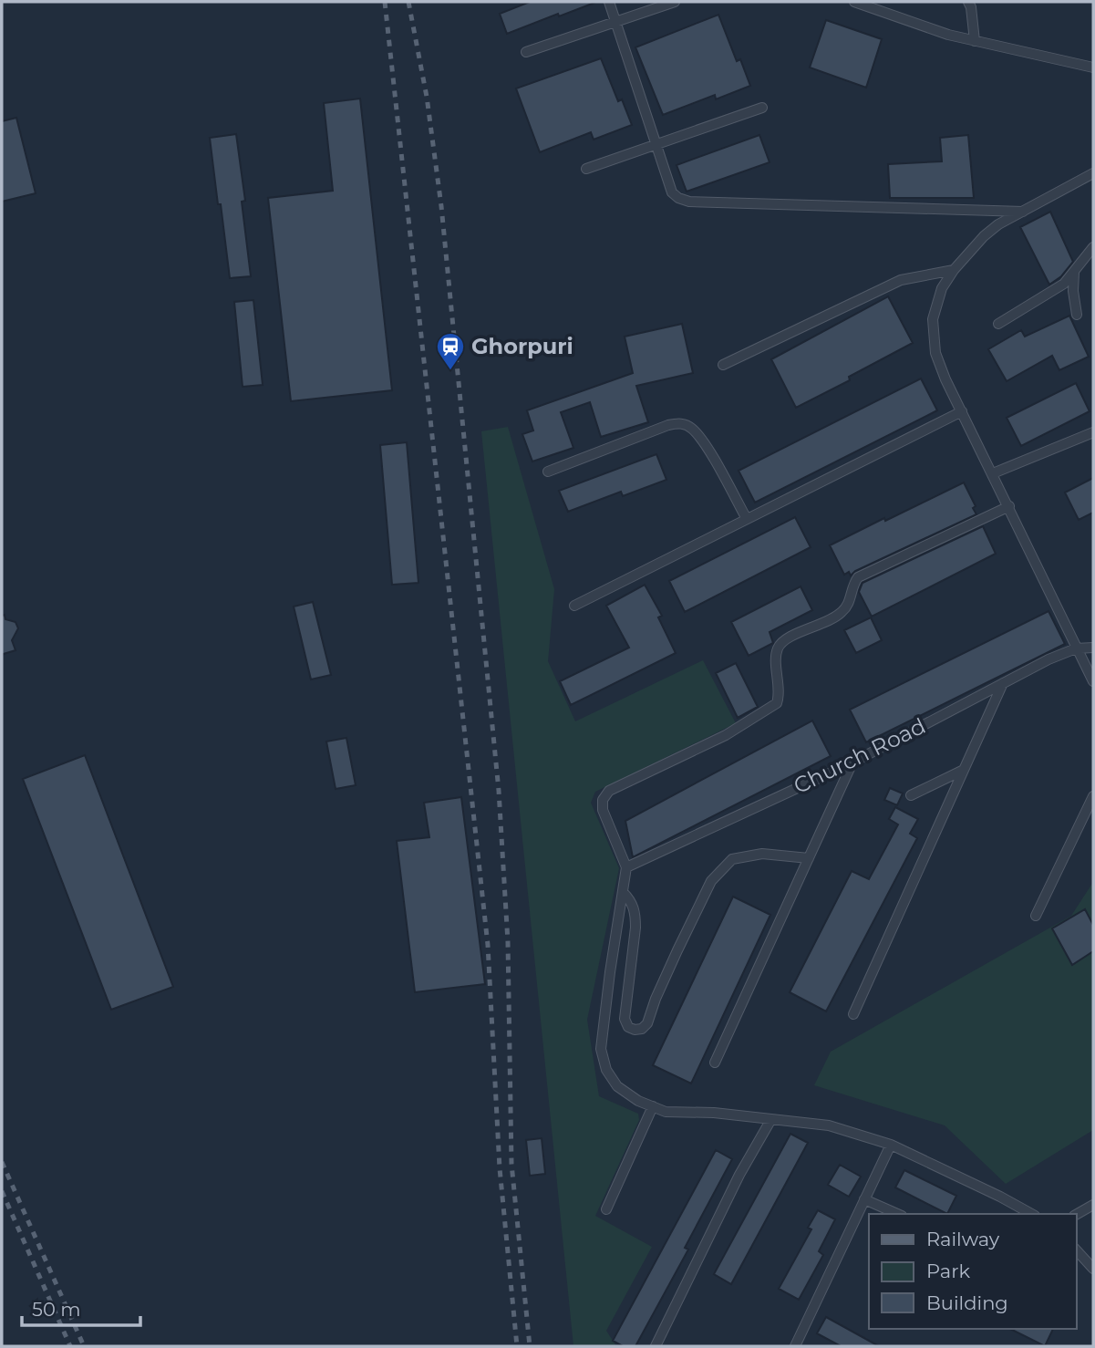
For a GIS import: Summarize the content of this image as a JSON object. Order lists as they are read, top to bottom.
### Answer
{
  "streets": {
    "lane": ["Church Road"]
  },
  "places": {
    "station": ["Ghorpuri"]
  },
  "legend": ["Railway", "Park", "Building"],
  "scale_bar": "50 m"
}
